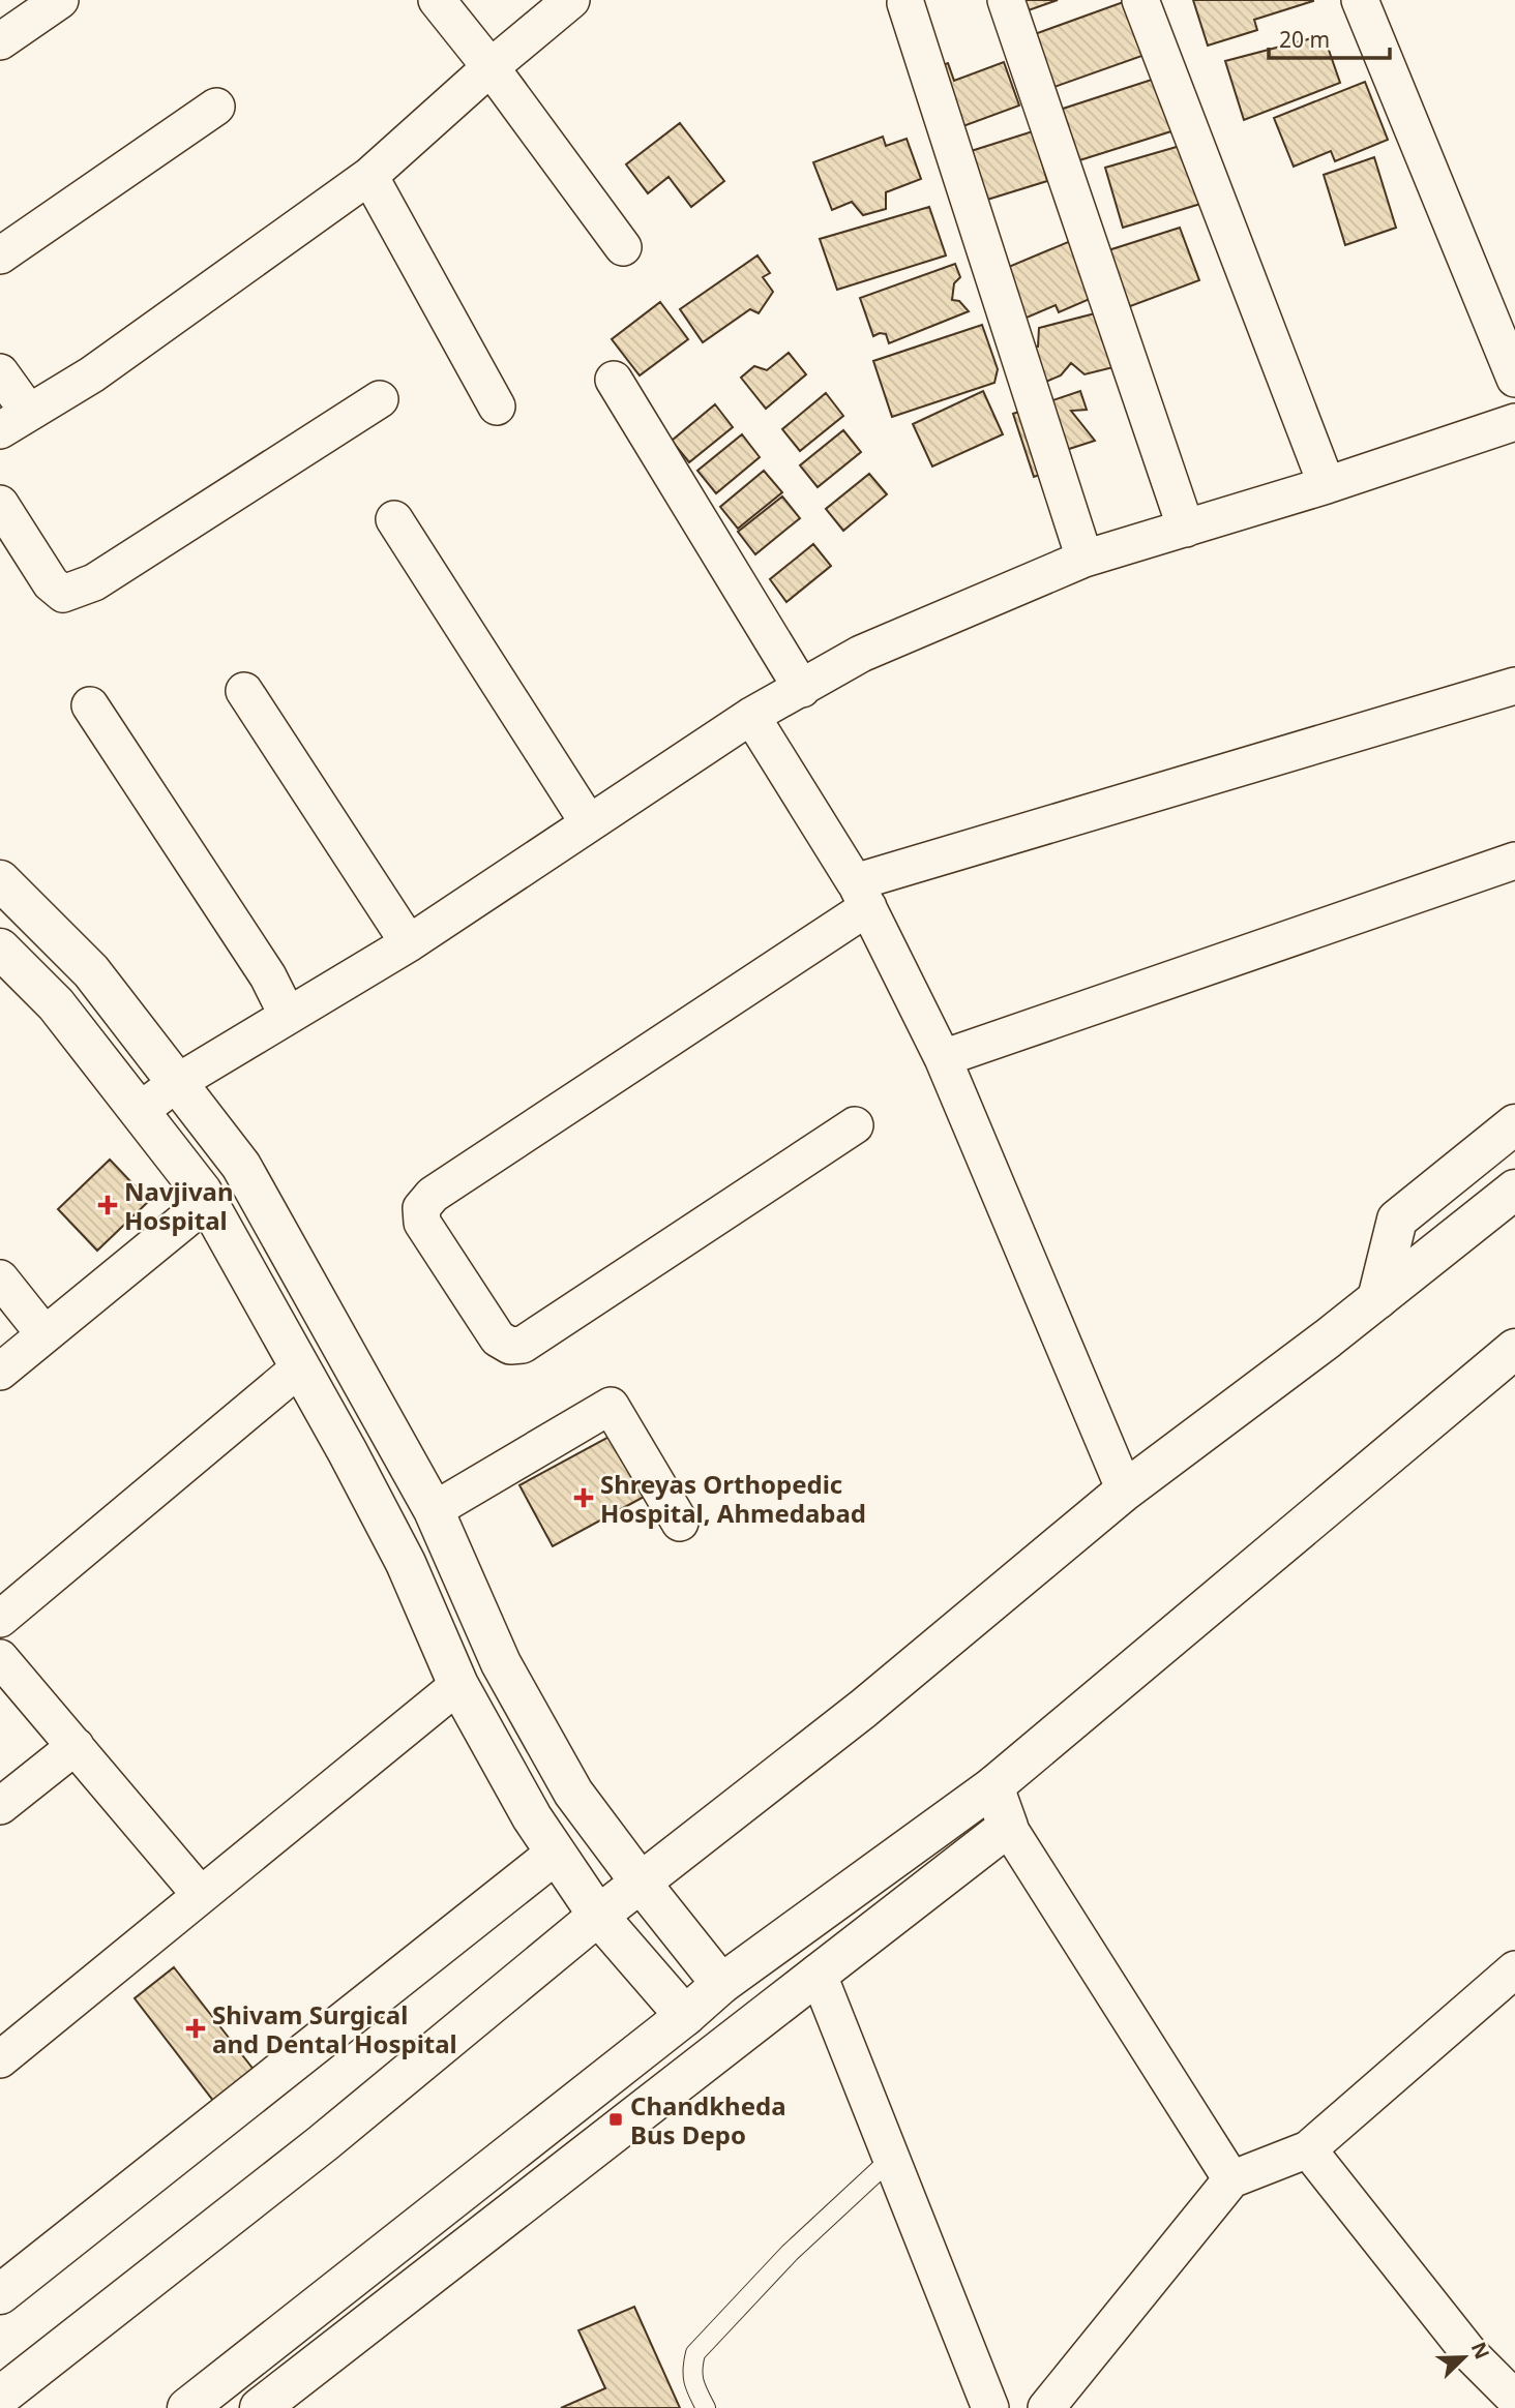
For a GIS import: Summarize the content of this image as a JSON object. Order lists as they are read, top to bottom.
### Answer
{
  "places": {
    "health": ["Navjivan Hospital", "Shreyas Orthopedic Hospital, Ahmedabad", "Shivam Surgical and Dental Hospital"],
    "transit": ["Chandkheda Bus Depo"]
  },
  "scale_bar": "20 m",
  "north": "top right"
}
